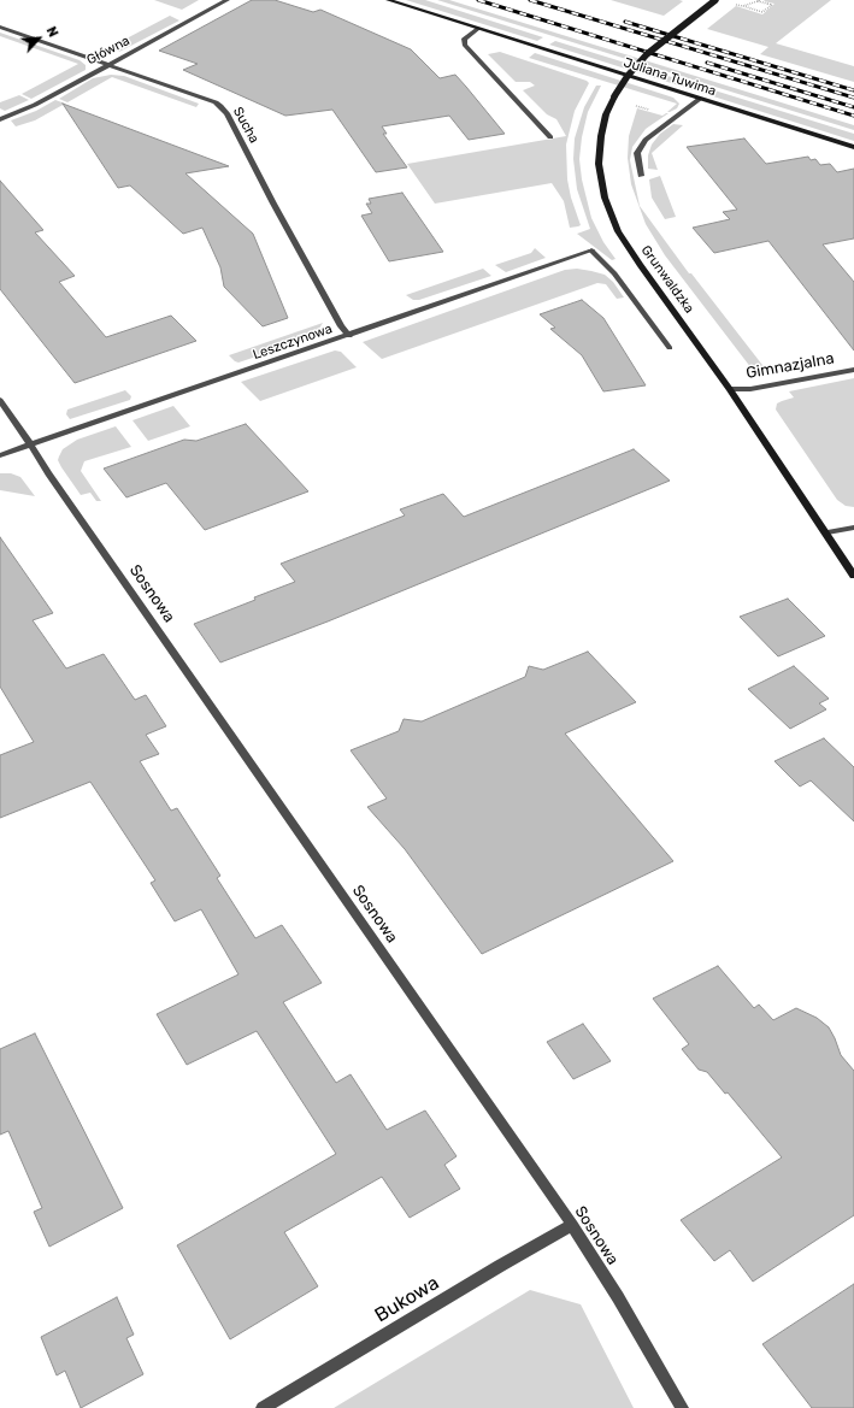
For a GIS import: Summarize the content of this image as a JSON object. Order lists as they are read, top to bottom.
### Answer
{
  "streets": {
    "street": [
      "Główna",
      "Juliana Tuwima",
      "Sucha",
      "Grunwaldzka",
      "Leszczynowa",
      "Gimnazjalna",
      "Sosnowa",
      "Bukowa"
    ]
  },
  "crossings": [
    ["Główna", "Sucha"],
    ["Sucha", "Leszczynowa"],
    ["Grunwaldzka", "Gimnazjalna"],
    ["Leszczynowa", "Sosnowa"],
    ["Sosnowa", "Bukowa"]
  ],
  "north": "top right"
}
